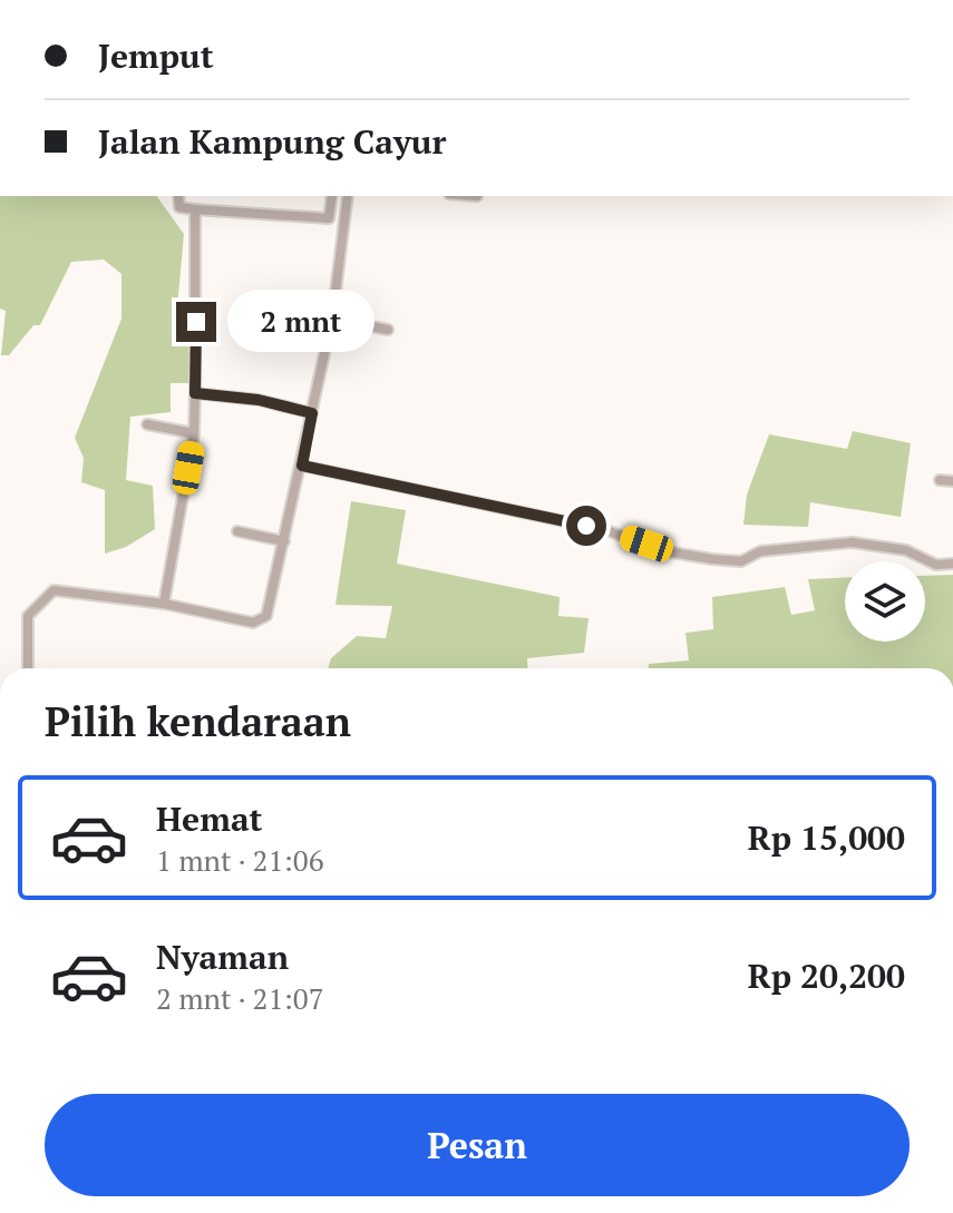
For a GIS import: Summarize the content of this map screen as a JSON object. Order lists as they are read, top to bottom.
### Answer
{
  "page": {
    "banner": ["Jemput", "Jalan Kampung Cayur"],
    "bubble": "2 mnt",
    "heading": "Pilih kendaraan",
    "list": [
      {
        "name": "Hemat",
        "note": "1 mnt · 21:06",
        "value": "Rp 15,000"
      },
      {
        "name": "Nyaman",
        "note": "2 mnt · 21:07",
        "value": "Rp 20,200"
      }
    ],
    "buttons": "Pesan"
  }
}
